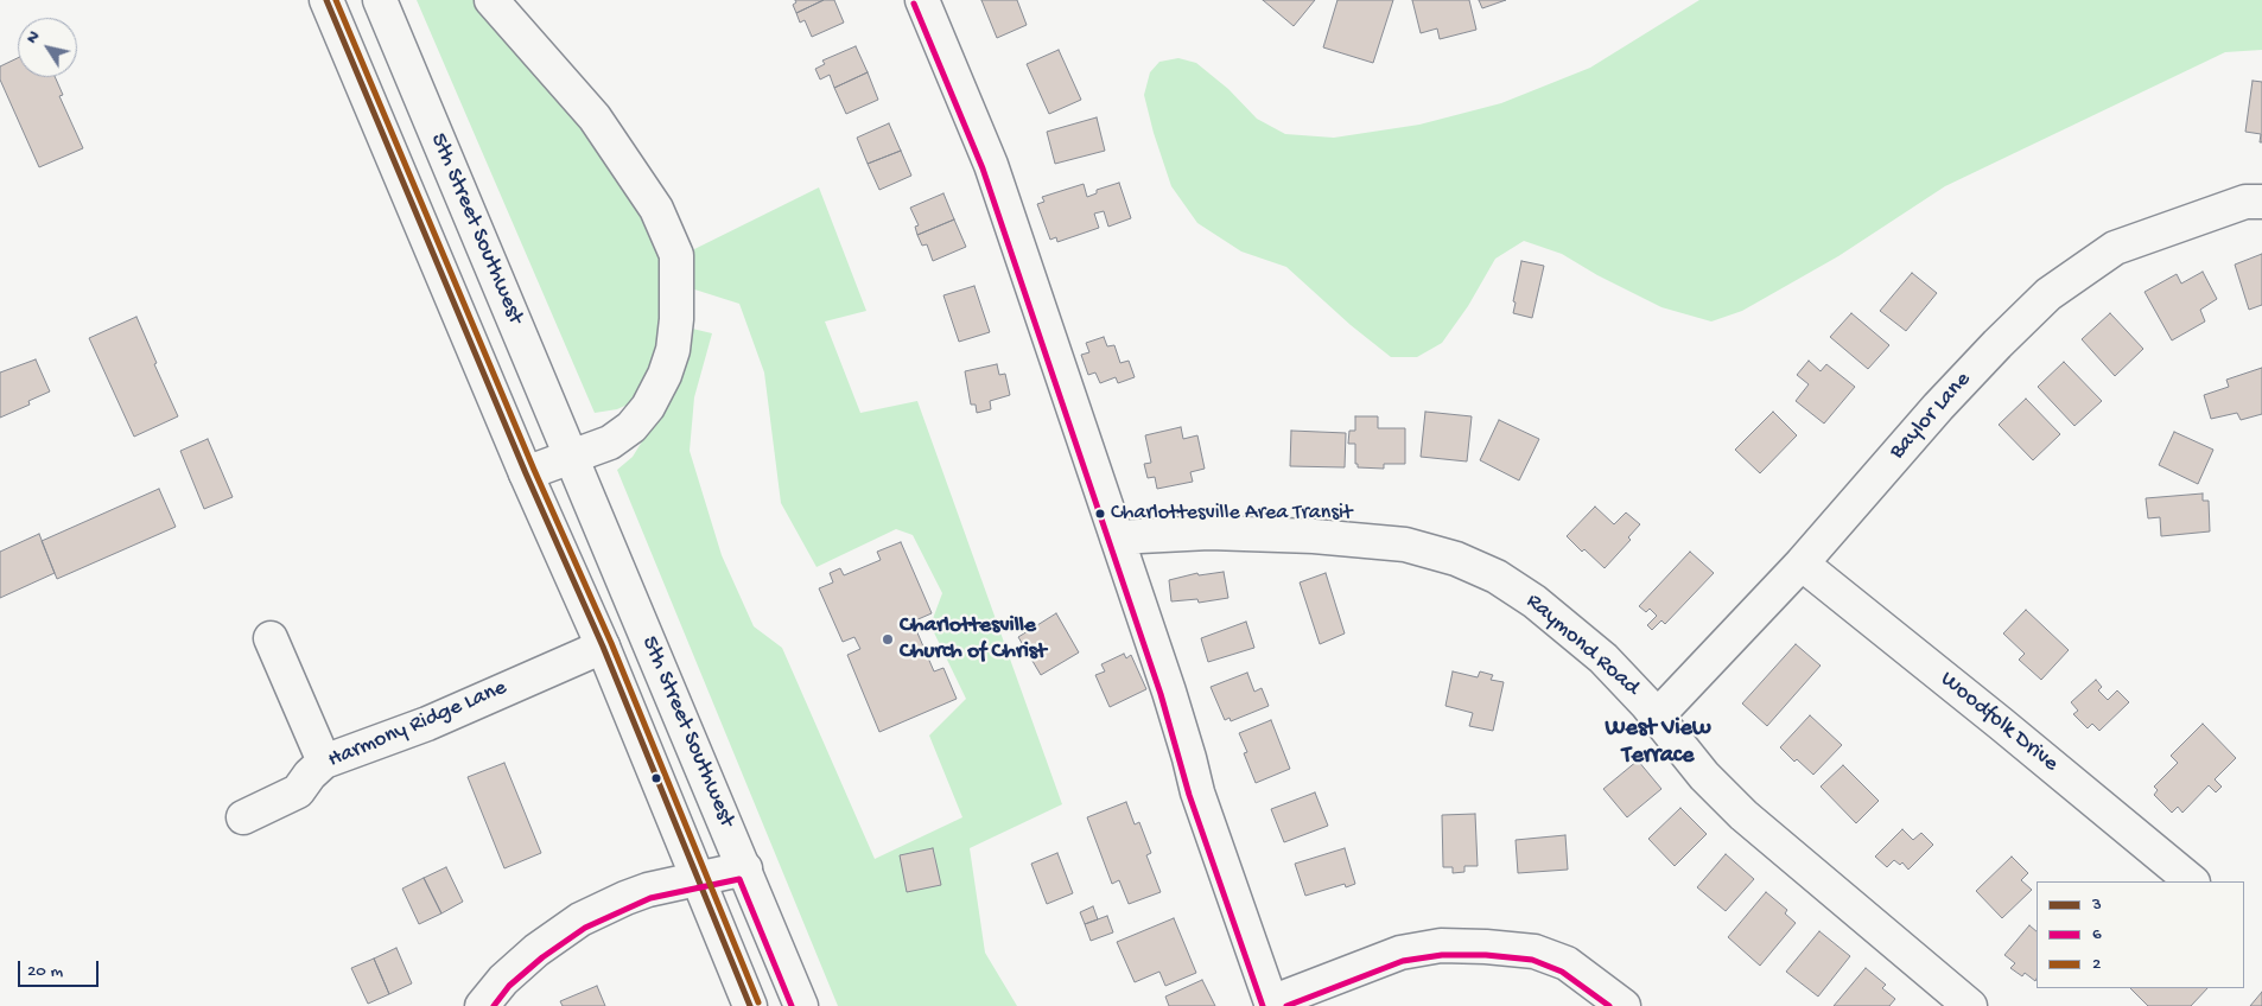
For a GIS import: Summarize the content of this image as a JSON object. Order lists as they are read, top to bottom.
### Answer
{
  "streets": {
    "street": [
      "5th Street Southwest",
      "Baylor Lane",
      "Raymond Road",
      "Woodfolk Drive",
      "Harmony Ridge Lane"
    ]
  },
  "crossings": [
    ["5th Street Southwest", "Harmony Ridge Lane"],
    ["Baylor Lane", "Raymond Road"],
    ["Baylor Lane", "Woodfolk Drive"]
  ],
  "districts": ["West View Terrace"],
  "places": ["Charlottesville Area Transit", "Charlottesville Church of Christ"],
  "lines": ["transit line 3", "transit line 2", "transit line 6"],
  "legend": ["3", "6", "2"],
  "scale_bar": "20 m",
  "north": "top left"
}
